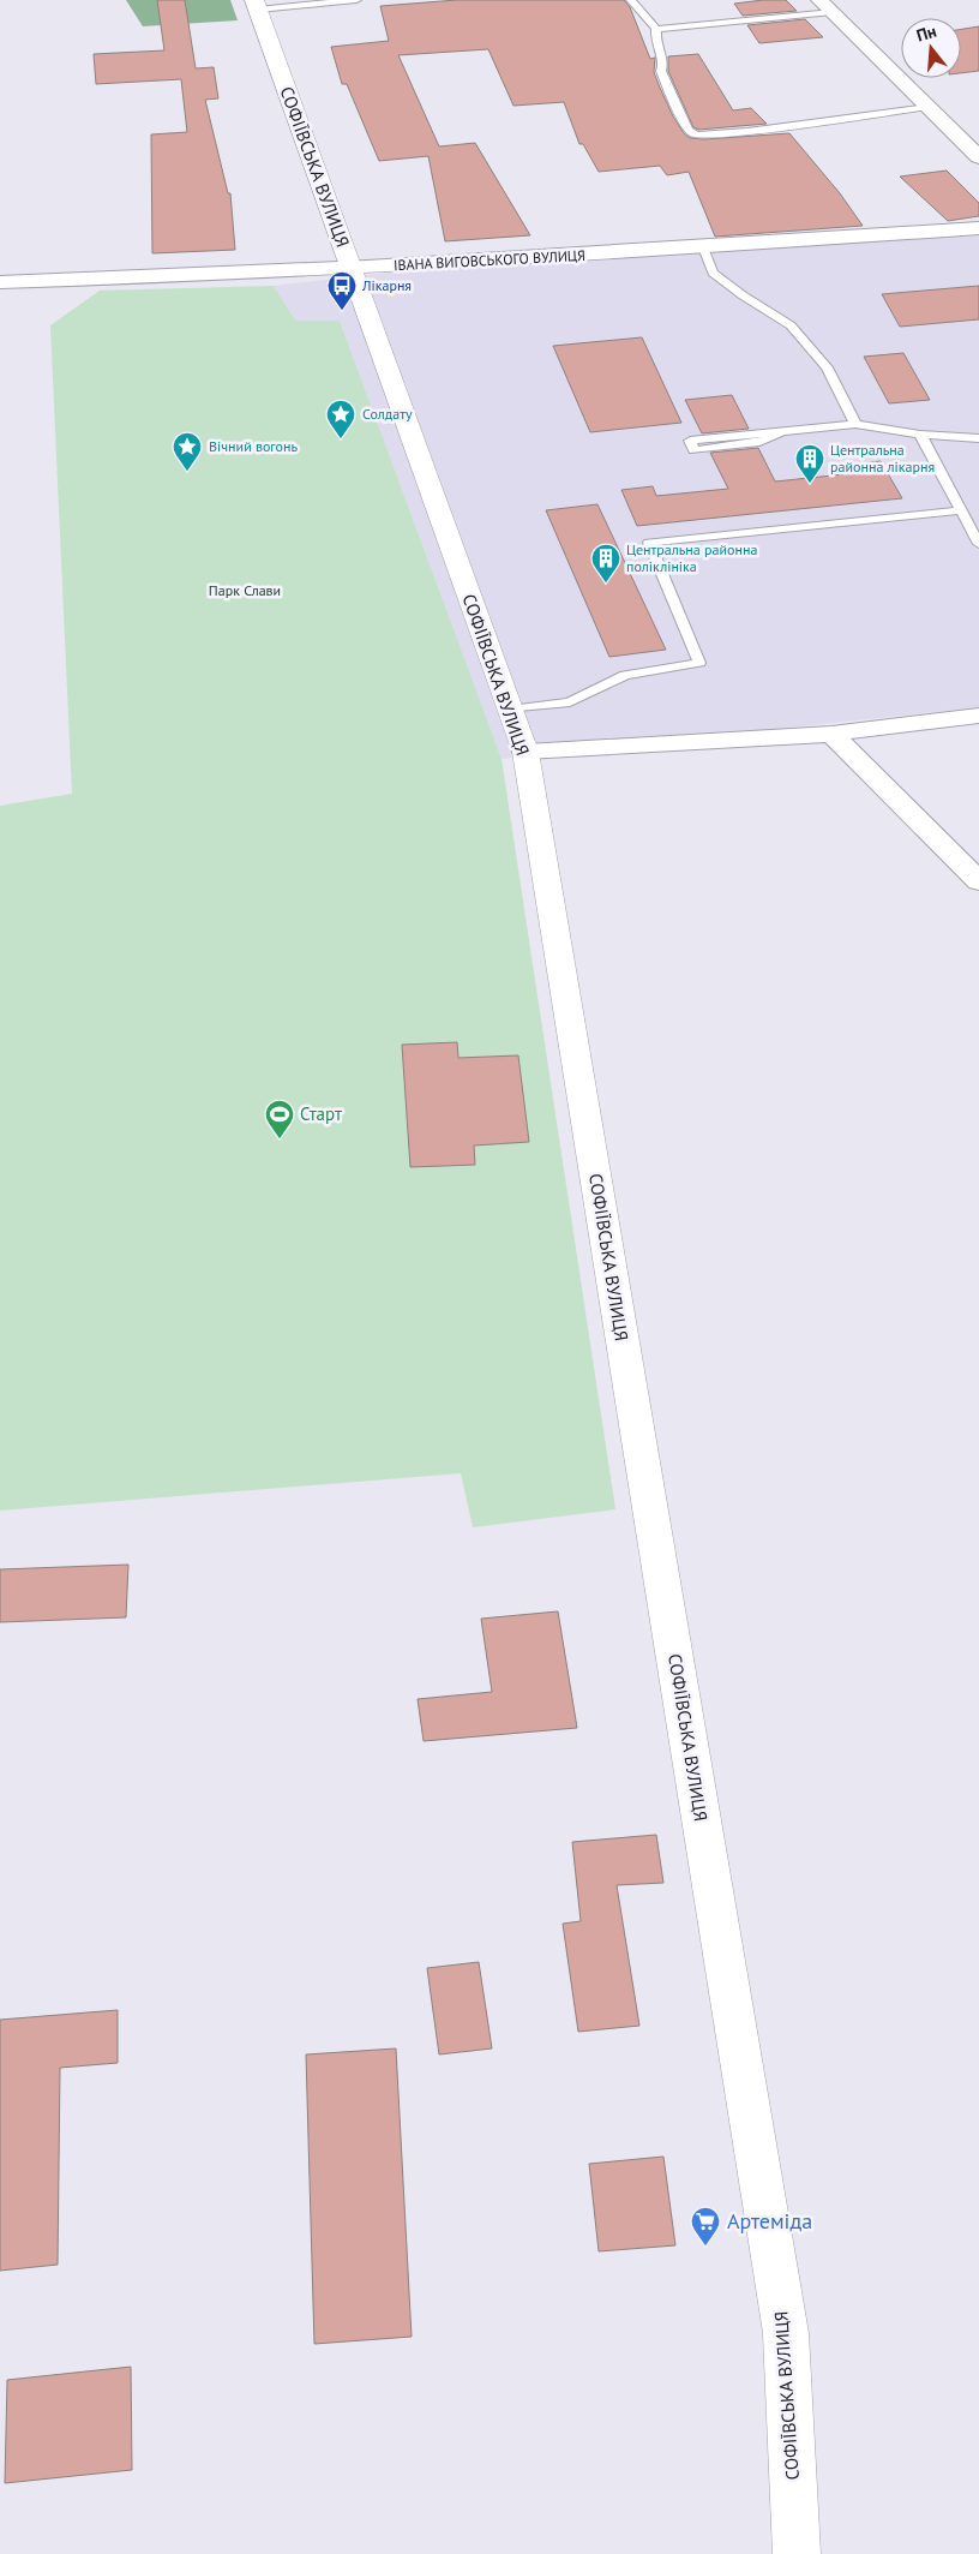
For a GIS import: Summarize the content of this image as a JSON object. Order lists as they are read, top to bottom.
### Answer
{
  "streets": {
    "street": ["СОФІЇВСЬКА ВУЛИЦЯ", "ІВАНА ВИГОВСЬКОГО ВУЛИЦЯ"]
  },
  "crossings": [
    ["СОФІЇВСЬКА ВУЛИЦЯ", "ІВАНА ВИГОВСЬКОГО ВУЛИЦЯ"]
  ],
  "parks": ["Парк Слави"],
  "places": {
    "bus stop": ["Лікарня"],
    "place": ["Солдату", "Вічний вогонь"],
    "building": ["Центральна районна лікарня", "Центральна районна поліклініка"],
    "sports": ["Старт"],
    "supermarket": ["Артеміда"]
  },
  "north": "top"
}
